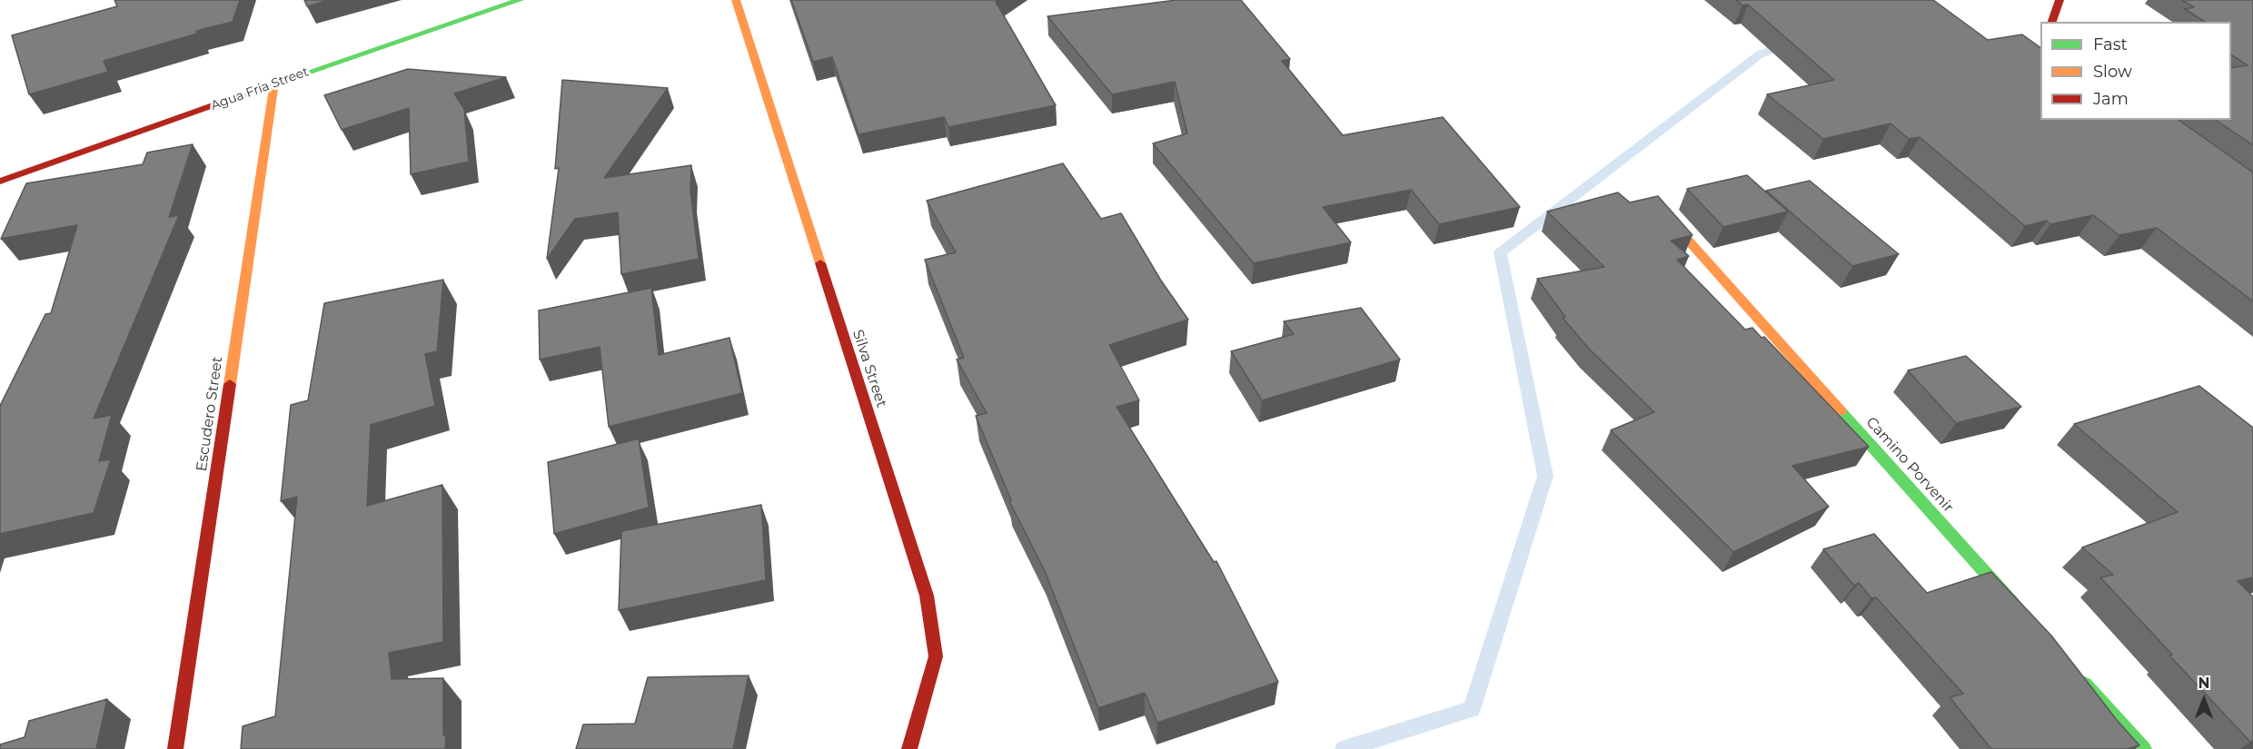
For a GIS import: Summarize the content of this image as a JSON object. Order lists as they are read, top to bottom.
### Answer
{
  "streets": {
    "street": [
      "Agua Fria Street",
      "Silva Street",
      "Escudero Street",
      "Camino Porvenir"
    ]
  },
  "crossings": [
    ["Agua Fria Street", "Escudero Street"]
  ],
  "legend": ["Fast", "Slow", "Jam"],
  "north": "top"
}
